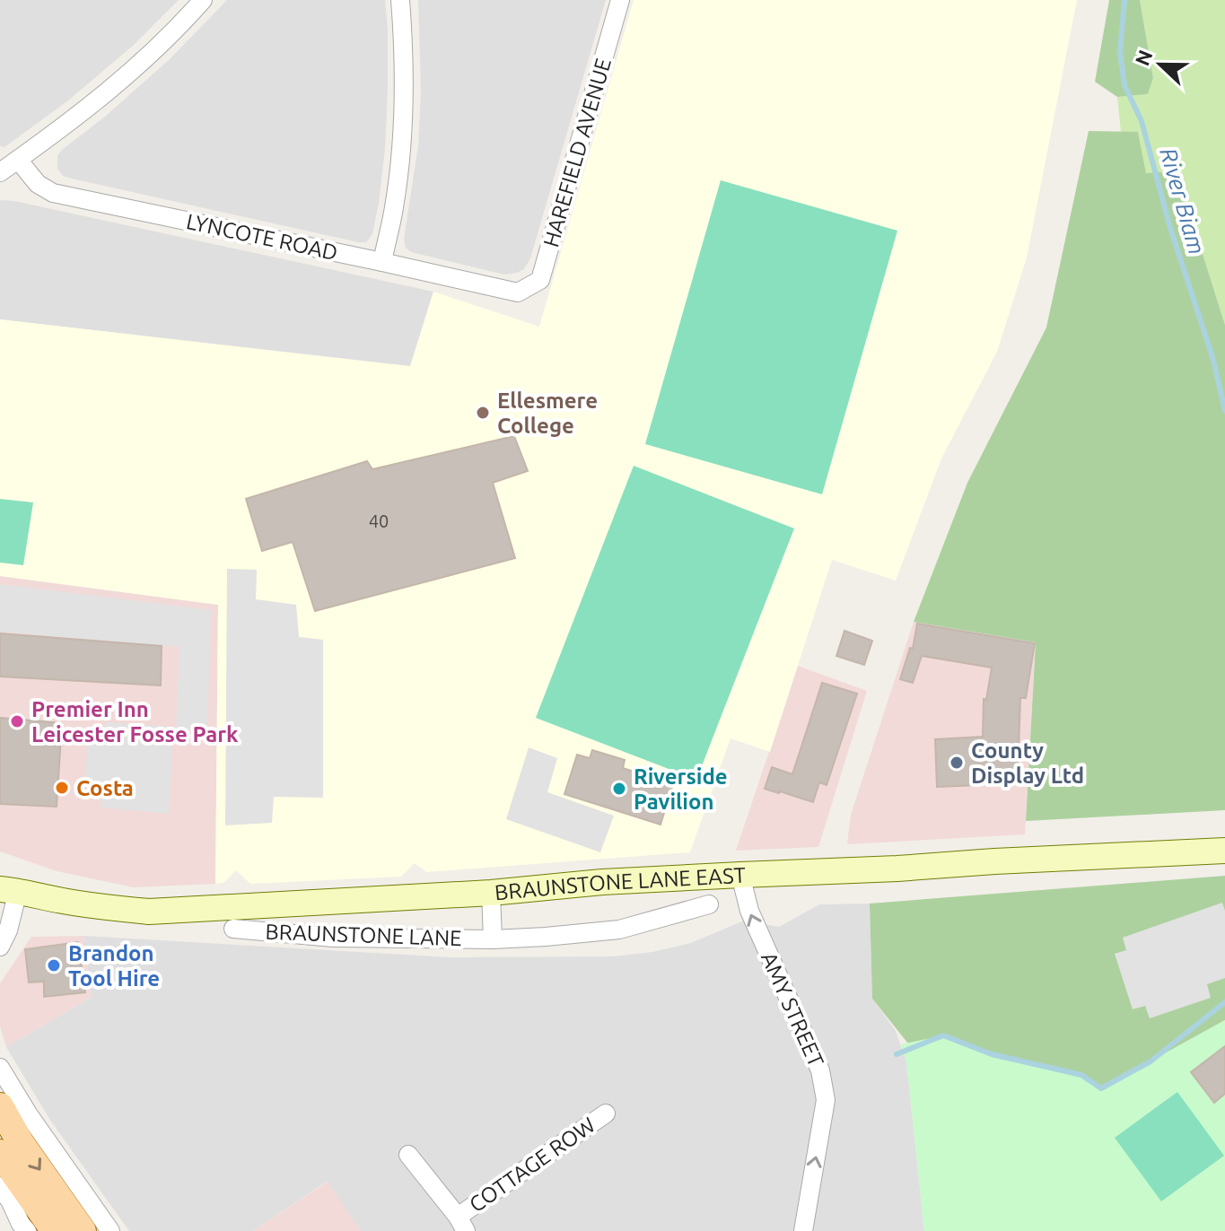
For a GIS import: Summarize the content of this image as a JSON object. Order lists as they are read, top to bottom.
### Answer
{
  "streets": {
    "street": [
      "HAREFIELD AVENUE",
      "LYNCOTE ROAD",
      "BRAUNSTONE LANE EAST",
      "BRAUNSTONE LANE",
      "AMY STREET",
      "COTTAGE ROW"
    ]
  },
  "crossings": [
    ["HAREFIELD AVENUE", "LYNCOTE ROAD"],
    ["BRAUNSTONE LANE EAST", "BRAUNSTONE LANE"],
    ["BRAUNSTONE LANE EAST", "AMY STREET"]
  ],
  "one_way": ["AMY STREET"],
  "water": ["River Biam"],
  "places": [
    "Ellesmere College",
    "Premier Inn Leicester Fosse Park",
    "County Display Ltd",
    "Costa",
    "Riverside Pavilion",
    "Brandon Tool Hire"
  ],
  "house_numbers": ["40"],
  "north": "left"
}
